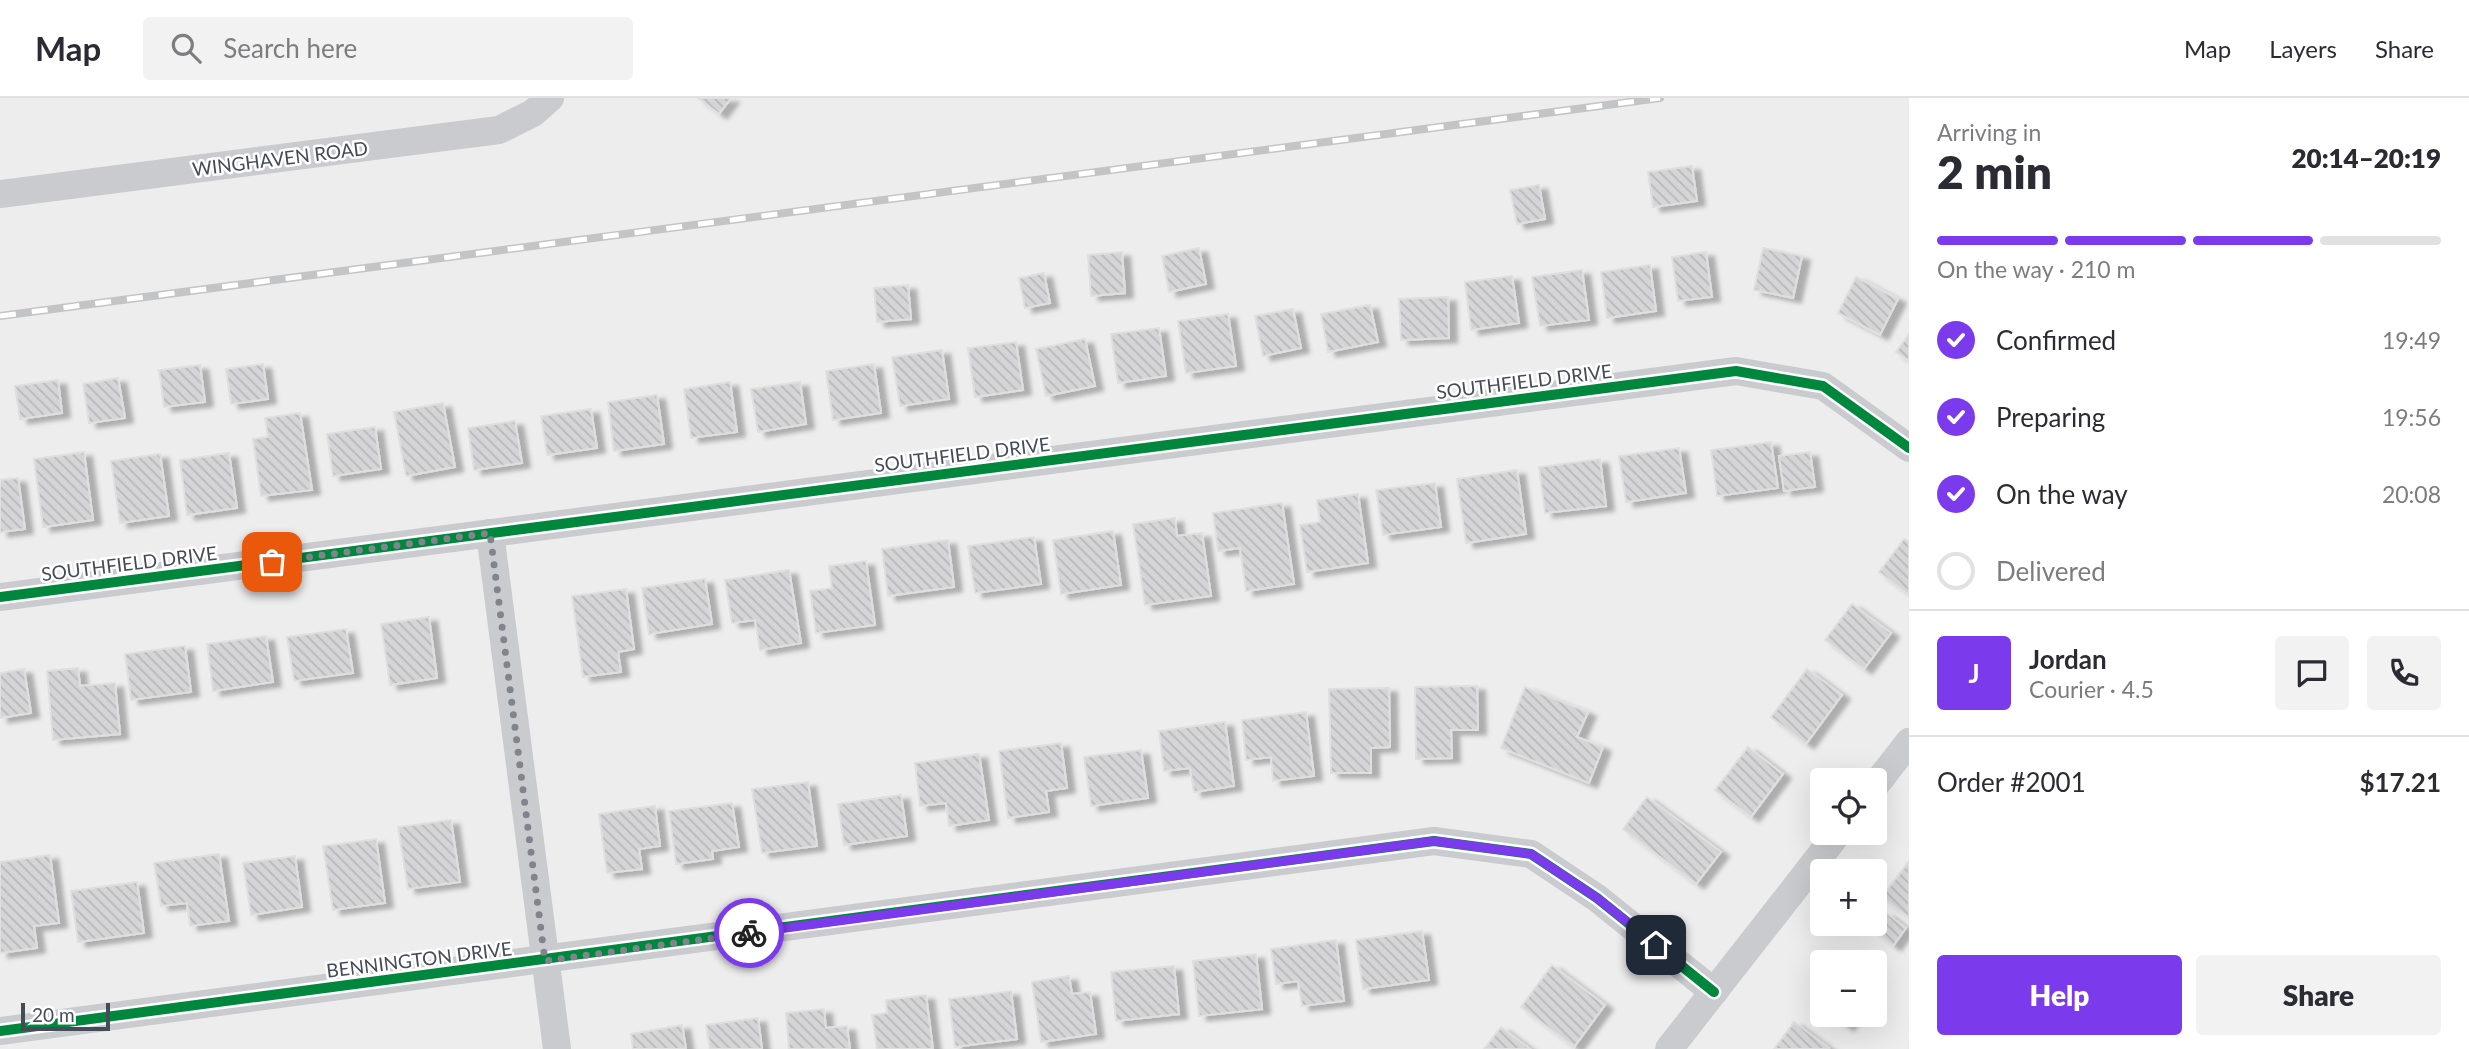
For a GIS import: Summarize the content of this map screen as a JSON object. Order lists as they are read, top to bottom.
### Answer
{
  "streets": {
    "street": ["WINGHAVEN ROAD", "SOUTHFIELD DRIVE", "BENNINGTON DRIVE"]
  },
  "scale_bar": "20 m",
  "page": {
    "header": "Map",
    "search": "Search here",
    "nav": ["Map", "Layers", "Share"],
    "heading": ["2 min", "Arriving in", "20:14–20:19"],
    "panel": [
      "Jordan",
      "Courier · 4.5",
      "Order #2001",
      "$17.21"
    ],
    "bar": "On the way · 210 m",
    "list": [
      ["Confirmed", "19:49"],
      ["Preparing", "19:56"],
      ["On the way", "20:08"],
      "Delivered"
    ],
    "round": "J",
    "map_buttons": ["+", "−"],
    "buttons": ["Help", "Share"],
    "scale": "20 m"
  }
}
